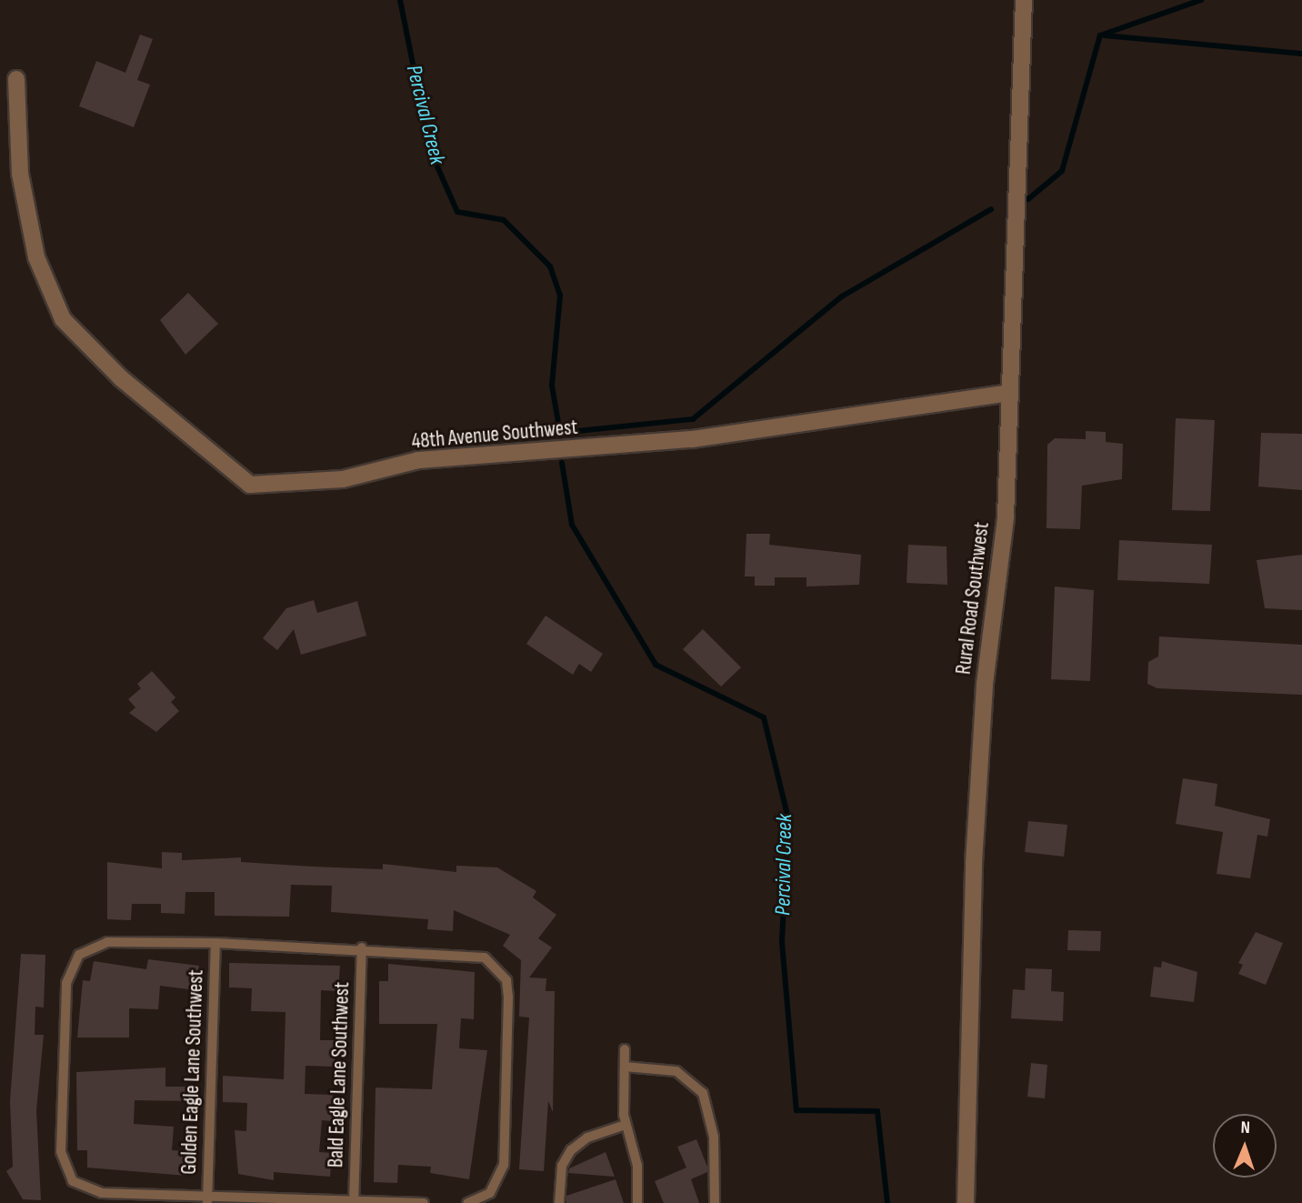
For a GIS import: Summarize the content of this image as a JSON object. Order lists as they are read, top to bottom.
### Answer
{
  "streets": {
    "street": ["48th Avenue Southwest", "Rural Road Southwest"],
    "lane": ["Golden Eagle Lane Southwest", "Bald Eagle Lane Southwest"]
  },
  "crossings": [
    ["48th Avenue Southwest", "Rural Road Southwest"]
  ],
  "water": ["Percival Creek"],
  "north": "top"
}
